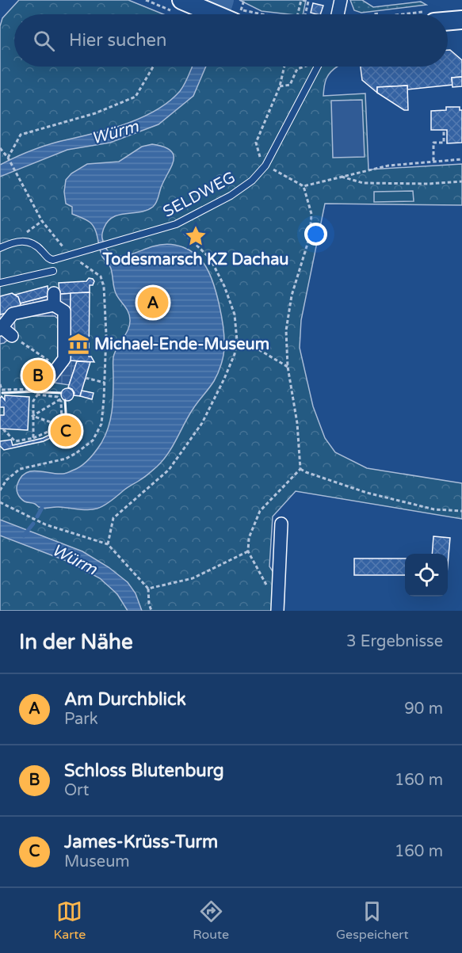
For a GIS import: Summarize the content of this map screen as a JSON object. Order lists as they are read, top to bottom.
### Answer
{
  "streets": {
    "lane": ["SELDWEG"]
  },
  "water": ["Würm"],
  "places": {
    "place": ["Todesmarsch KZ Dachau"],
    "museum": ["Michael-Ende-Museum"]
  },
  "page": {
    "search": "Hier suchen",
    "pins": ["A", "B", "C"],
    "heading": ["In der Nähe", "3 Ergebnisse"],
    "list": [
      {
        "mark": "A",
        "name": "Am Durchblick",
        "note": "Park",
        "value": "90 m"
      },
      {
        "mark": "B",
        "name": "Schloss Blutenburg",
        "note": "Ort",
        "value": "160 m"
      },
      {
        "mark": "C",
        "name": "James-Krüss-Turm",
        "note": "Museum",
        "value": "160 m"
      }
    ],
    "nav": ["Karte", "Route", "Gespeichert"]
  }
}
